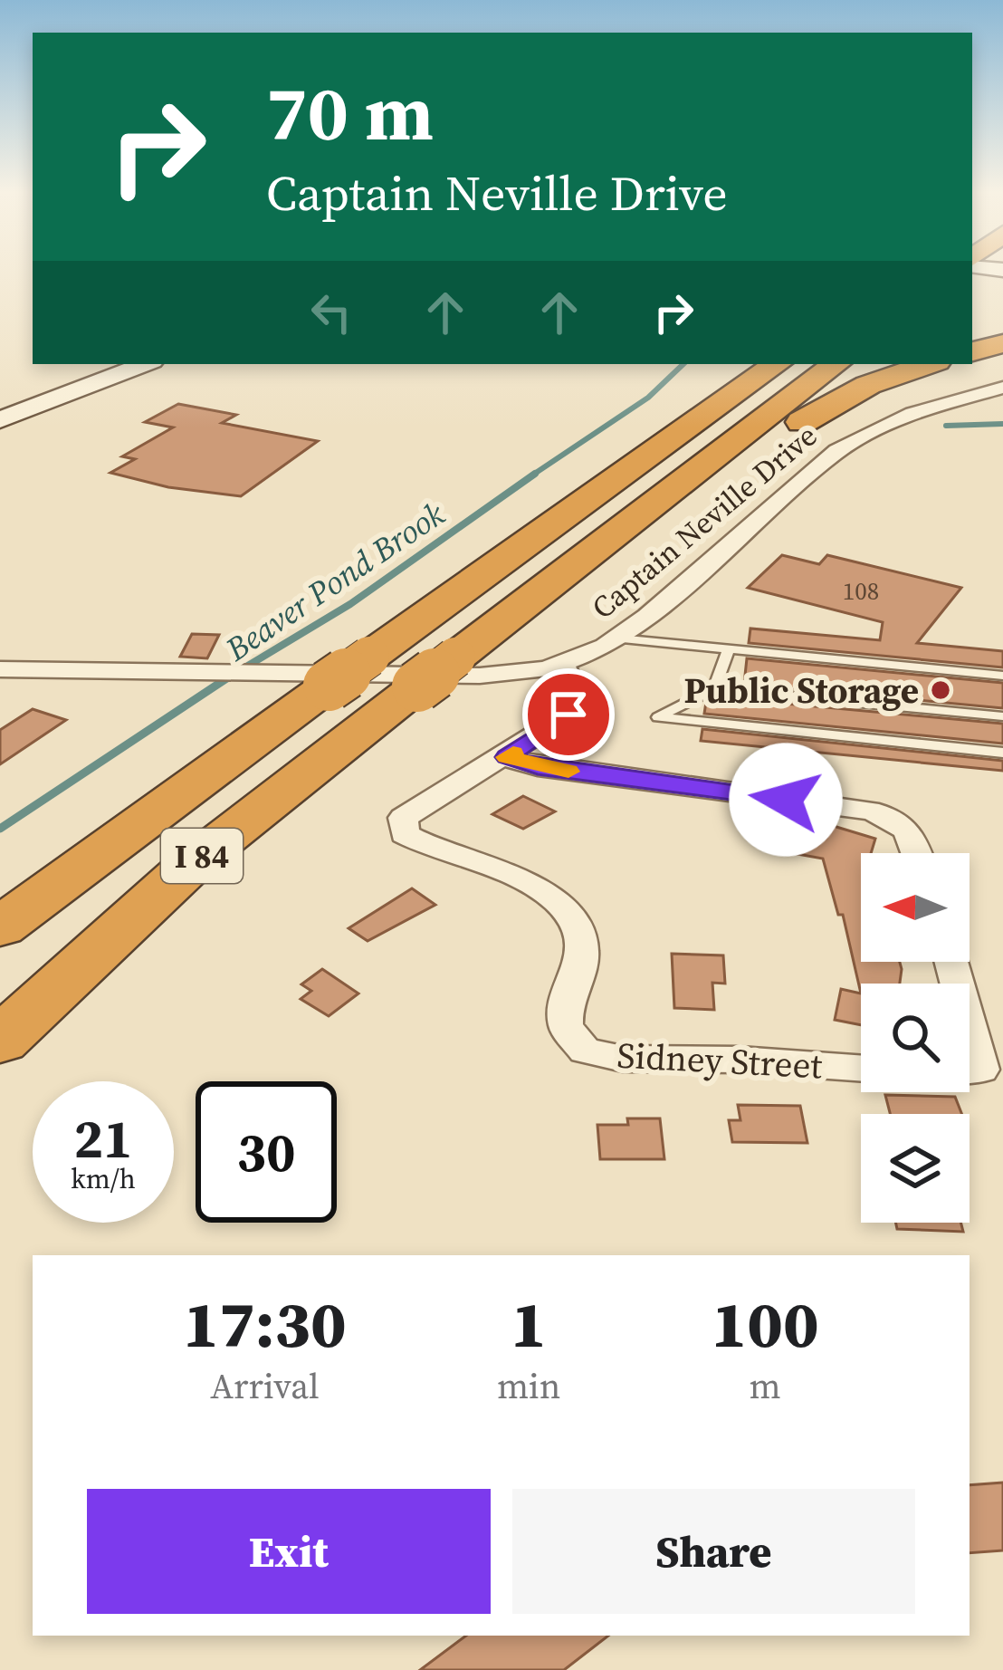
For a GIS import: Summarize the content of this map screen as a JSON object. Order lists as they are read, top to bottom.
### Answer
{
  "streets": {
    "highway": ["I 84"],
    "street": ["Captain Neville Drive", "Sidney Street"]
  },
  "water": ["Beaver Pond Brook"],
  "places": ["Public Storage"],
  "house_numbers": ["108"],
  "north": "left",
  "page": {
    "turn": ["70 m", "Captain Neville Drive"],
    "speed": "21 km/h",
    "limit": "30",
    "eta": [
      "17:30",
      "Arrival",
      "1",
      "min",
      "100",
      "m"
    ],
    "buttons": ["Exit", "Share"]
  }
}
